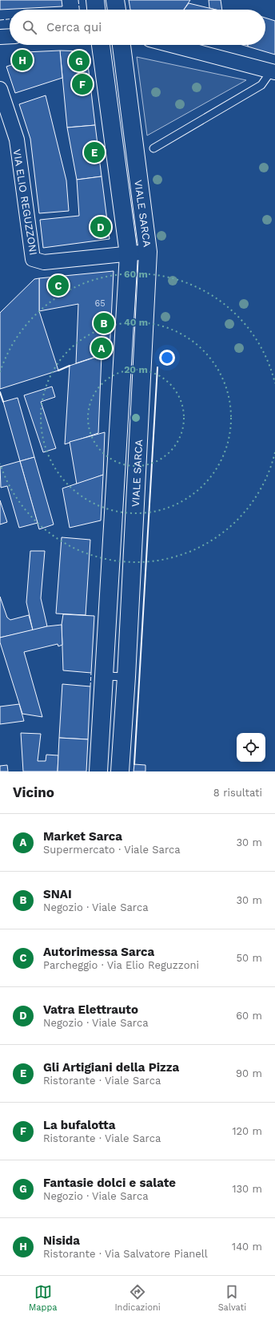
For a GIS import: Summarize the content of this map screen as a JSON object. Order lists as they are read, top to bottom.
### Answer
{
  "streets": {
    "street": ["VIA ELIO REGUZZONI", "VIALE SARCA"]
  },
  "crossings": [
    ["VIA ELIO REGUZZONI", "VIALE SARCA"]
  ],
  "house_numbers": ["65"],
  "page": {
    "search": "Cerca qui",
    "pins": [
      "H",
      "G",
      "F",
      "E",
      "D",
      "C",
      "B",
      "A"
    ],
    "heading": ["Vicino", "8 risultati"],
    "list": [
      {
        "mark": "A",
        "name": "Market Sarca",
        "note": "Supermercato · Viale Sarca",
        "value": "30 m"
      },
      {
        "mark": "B",
        "name": "SNAI",
        "note": "Negozio · Viale Sarca",
        "value": "30 m"
      },
      {
        "mark": "C",
        "name": "Autorimessa Sarca",
        "note": "Parcheggio · Via Elio Reguzzoni",
        "value": "50 m"
      },
      {
        "mark": "D",
        "name": "Vatra Elettrauto",
        "note": "Negozio · Viale Sarca",
        "value": "60 m"
      },
      {
        "mark": "E",
        "name": "Gli Artigiani della Pizza",
        "note": "Ristorante · Viale Sarca",
        "value": "90 m"
      },
      {
        "mark": "F",
        "name": "La bufalotta",
        "note": "Ristorante · Viale Sarca",
        "value": "120 m"
      },
      {
        "mark": "G",
        "name": "Fantasie dolci e salate",
        "note": "Negozio · Viale Sarca",
        "value": "130 m"
      },
      {
        "mark": "H",
        "name": "Nisida",
        "note": "Ristorante · Via Salvatore Pianell",
        "value": "140 m"
      }
    ],
    "nav": ["Mappa", "Indicazioni", "Salvati"]
  },
  "rings": ["60 m", "40 m", "20 m"]
}
